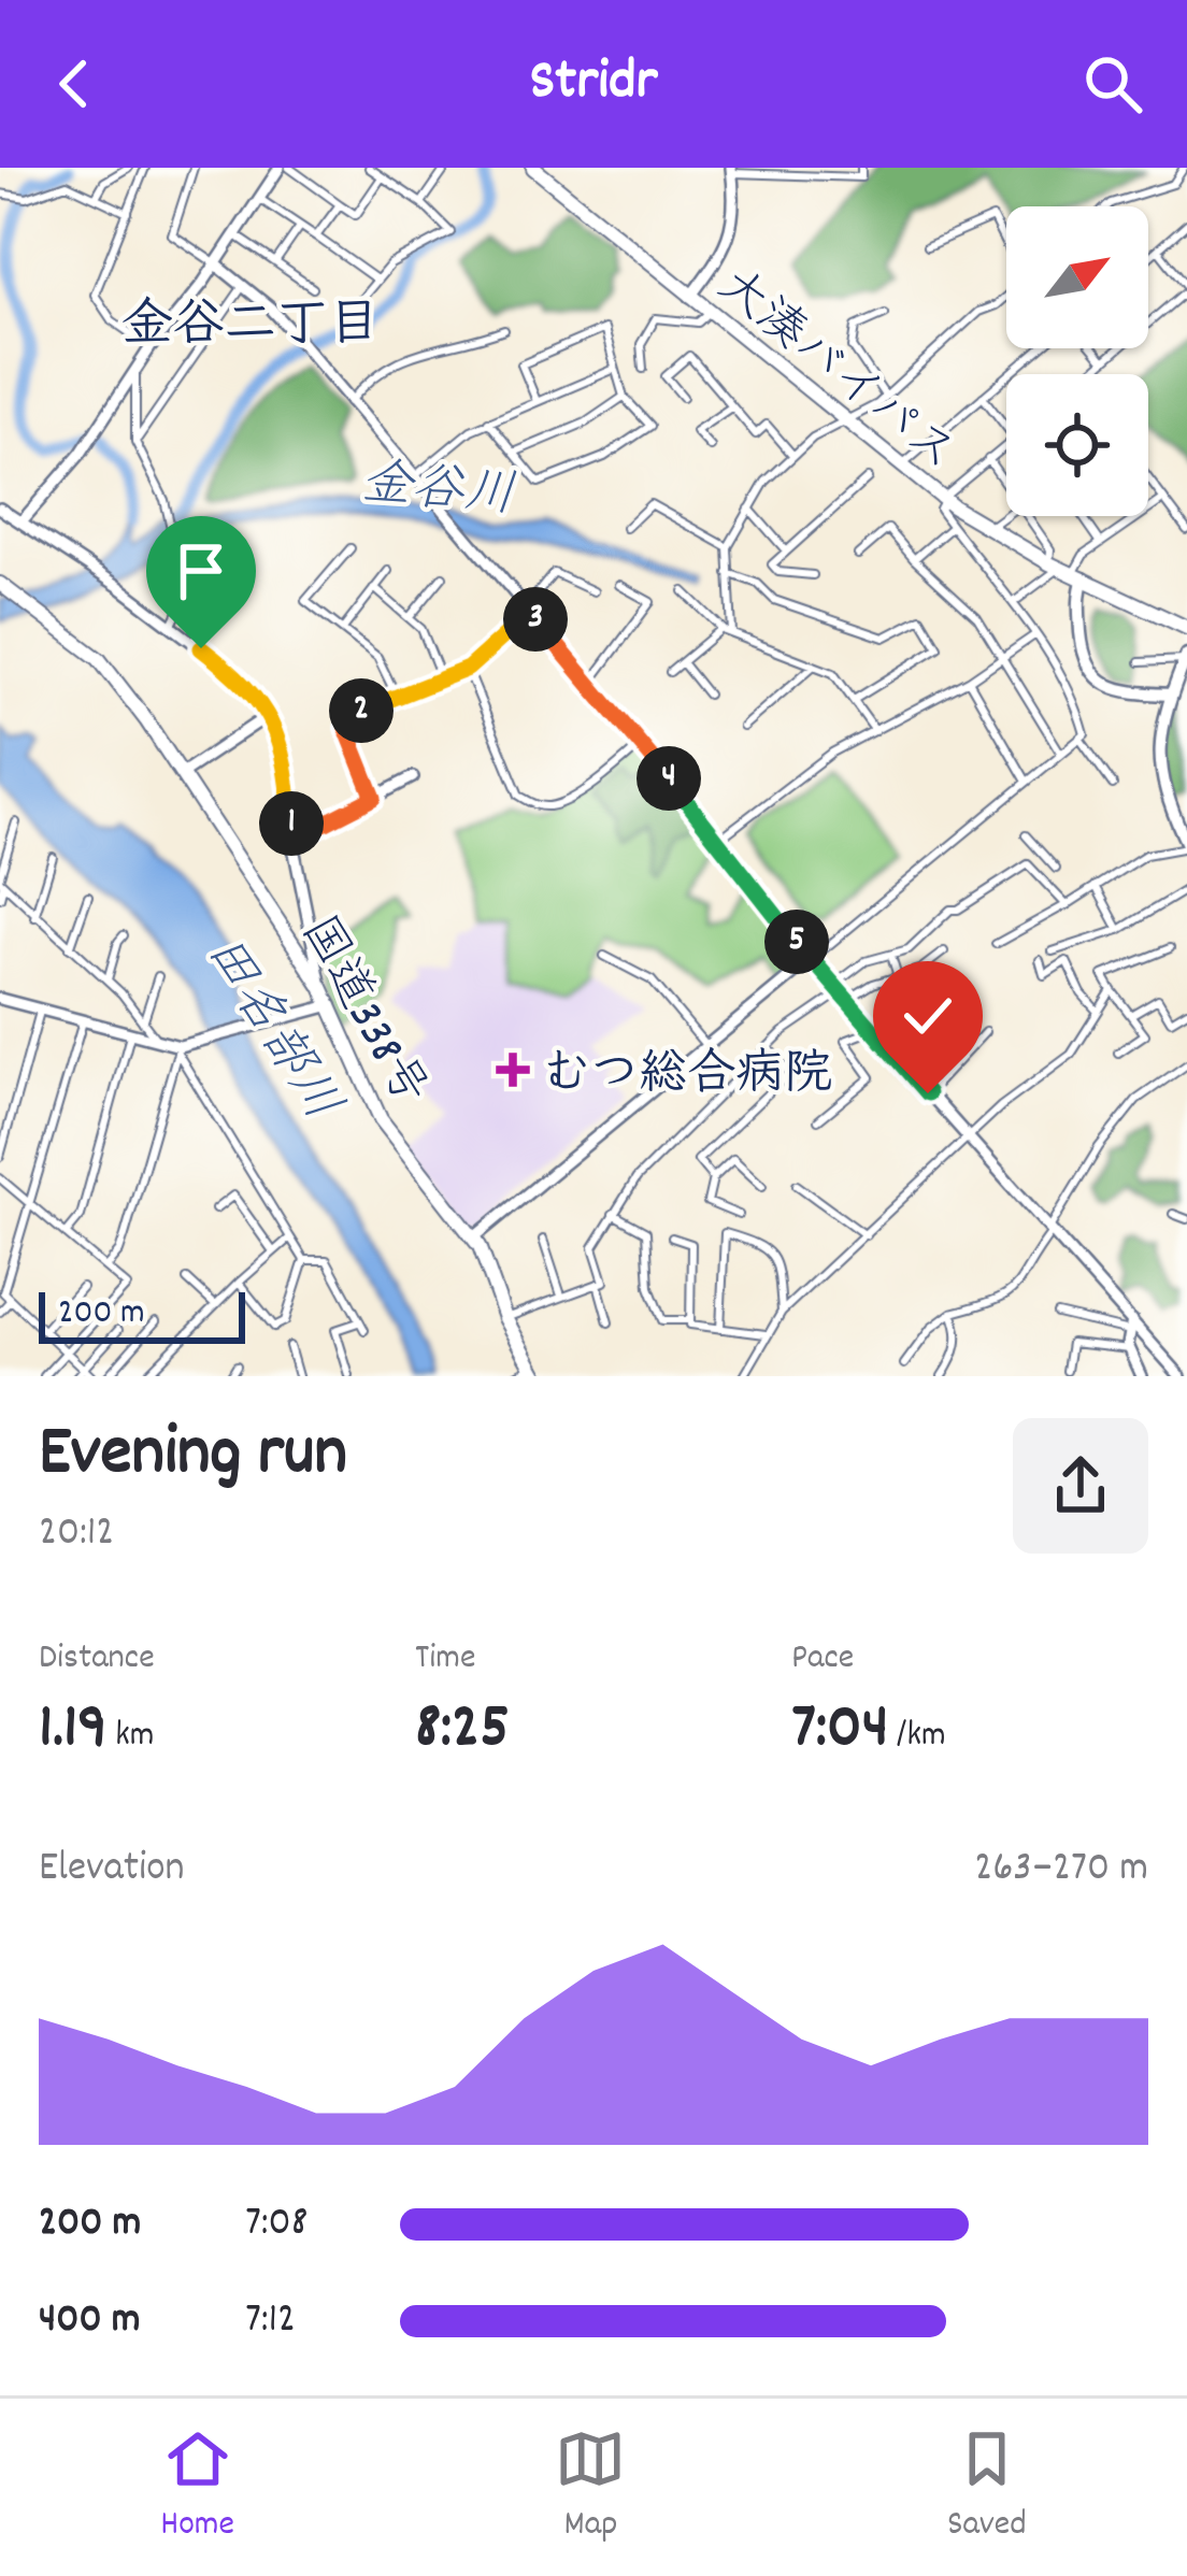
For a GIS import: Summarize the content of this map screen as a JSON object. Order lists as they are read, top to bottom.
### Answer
{
  "streets": {
    "highway": ["大湊バイパス", "国道338号"]
  },
  "districts": ["金谷二丁目"],
  "water": ["金谷川", "田名部川"],
  "places": {
    "health": ["むつ総合病院"]
  },
  "scale_bar": "200 m",
  "north": "top right",
  "page": {
    "header": "Stridr",
    "pins": [
      "3",
      "2",
      "4",
      "1",
      "5"
    ],
    "scale": "200 m",
    "heading": ["Evening run", "20:12"],
    "stats": [
      ["Distance", "1.19 km"],
      ["Time", "8:25"],
      ["Pace", "7:04 /km"]
    ],
    "chart": ["Elevation", "263–270 m"],
    "list": [
      {
        "name": "200 m",
        "note": "7:08"
      },
      {
        "name": "400 m",
        "note": "7:12"
      }
    ],
    "tabs": ["Home", "Map", "Saved"]
  }
}
